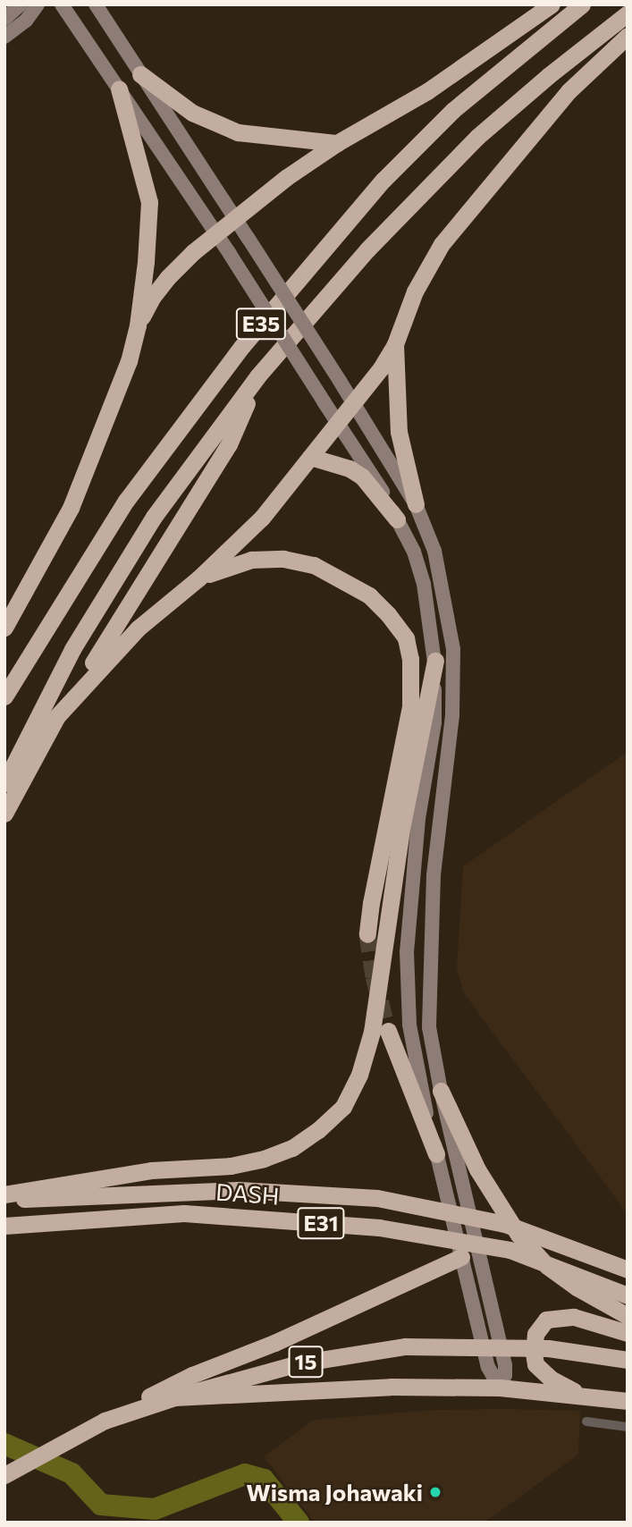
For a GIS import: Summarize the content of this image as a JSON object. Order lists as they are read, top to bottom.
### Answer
{
  "streets": {
    "highway": [
      "E35",
      "DASH",
      "E31",
      "15"
    ]
  },
  "places": ["Wisma Johawaki"]
}
